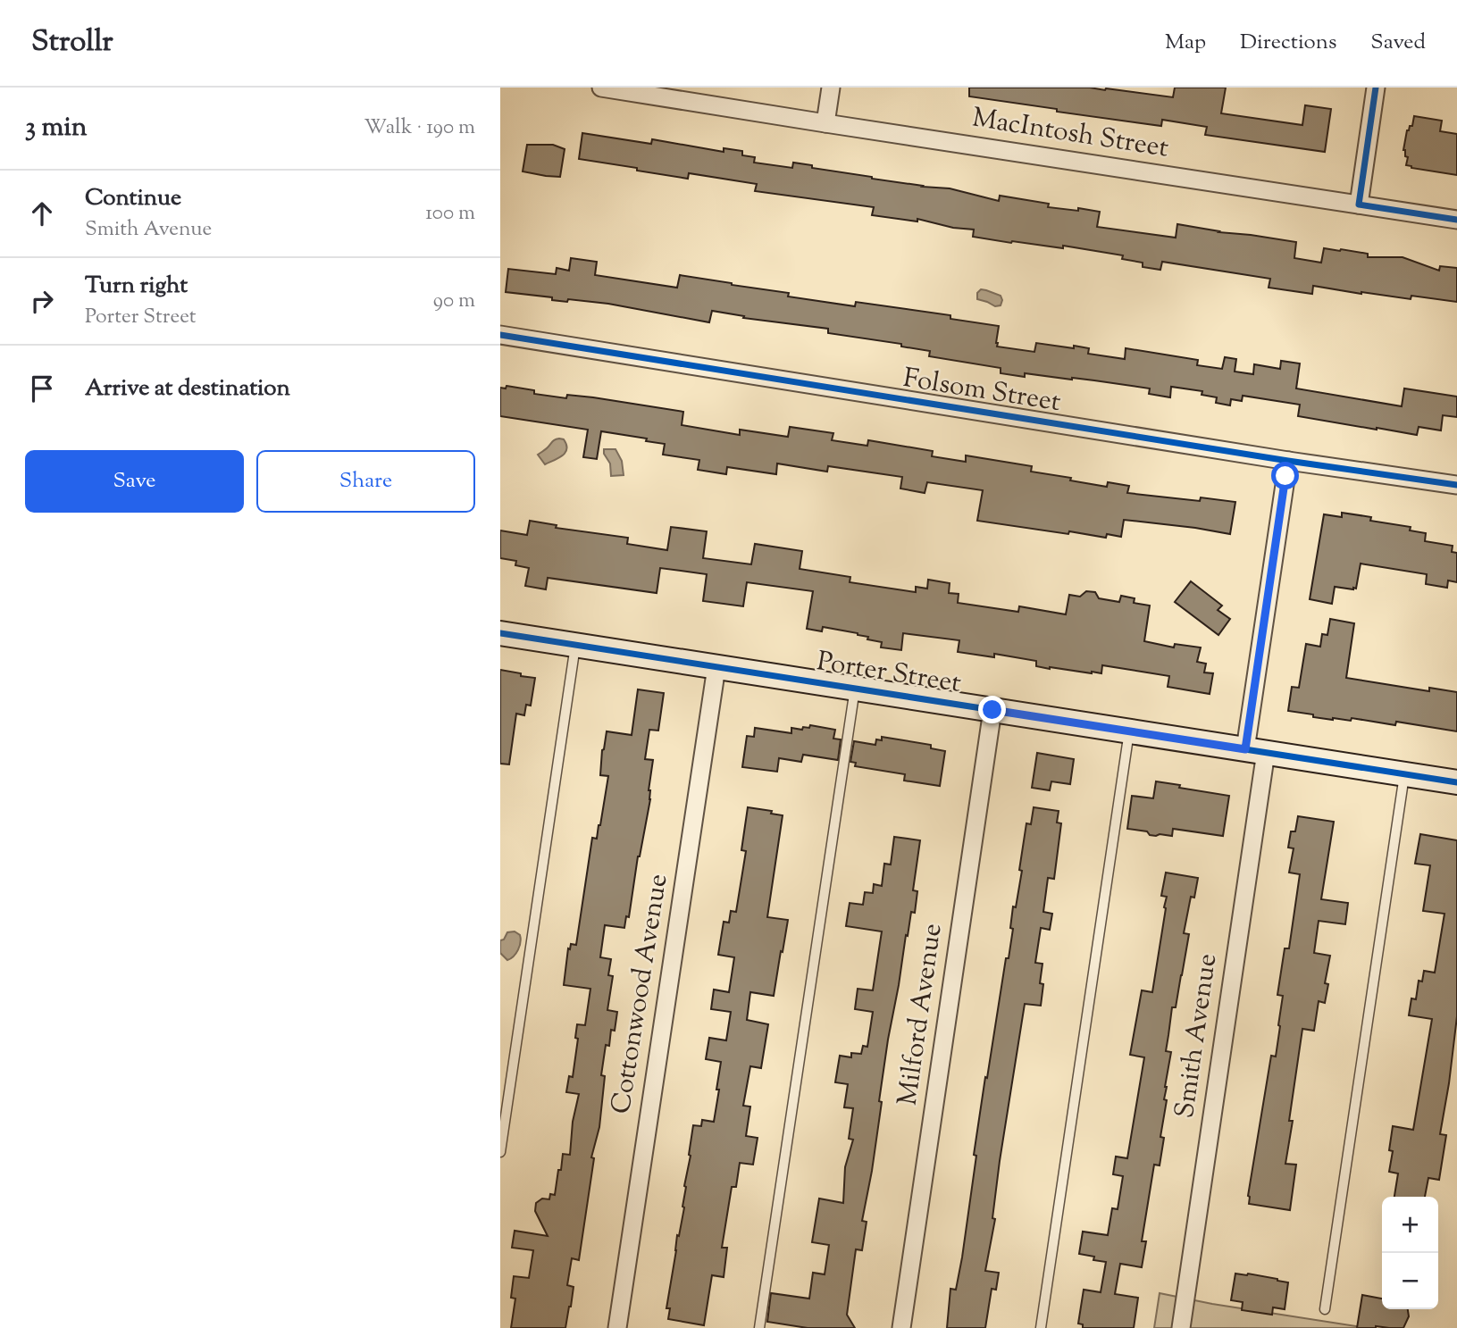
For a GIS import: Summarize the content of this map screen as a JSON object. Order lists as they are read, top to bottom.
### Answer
{
  "streets": {
    "street": [
      "MacIntosh Street",
      "Folsom Street",
      "Porter Street",
      "Cottonwood Avenue",
      "Milford Avenue",
      "Smith Avenue"
    ]
  },
  "crossings": [
    ["Folsom Street", "Smith Avenue"],
    ["Porter Street", "Cottonwood Avenue"],
    ["Porter Street", "Milford Avenue"],
    ["Porter Street", "Smith Avenue"]
  ],
  "page": {
    "header": "Strollr",
    "nav": ["Map", "Directions", "Saved"],
    "heading": ["3 min", "Walk · 190 m"],
    "list": [
      ["Continue", "Smith Avenue", "100 m"],
      ["Turn right", "Porter Street", "90 m"],
      "Arrive at destination"
    ],
    "buttons": ["Save", "Share"],
    "map_buttons": ["+", "−"]
  }
}
